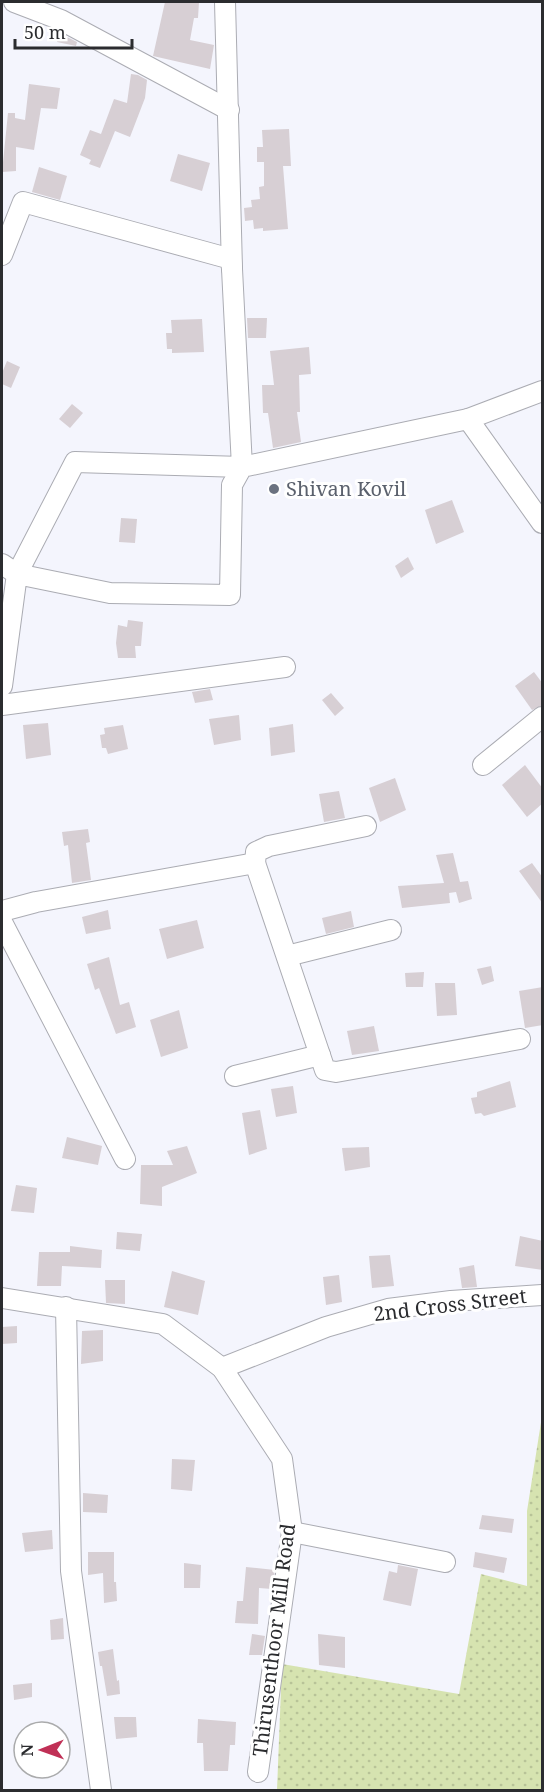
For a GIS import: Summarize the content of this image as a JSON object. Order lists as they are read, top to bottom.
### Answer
{
  "streets": {
    "street": ["2nd Cross Street", "Thirusenthoor Mill Road"]
  },
  "crossings": [
    ["2nd Cross Street", "Thirusenthoor Mill Road"]
  ],
  "places": ["Shivan Kovil"],
  "scale_bar": "50 m",
  "north": "left"
}
